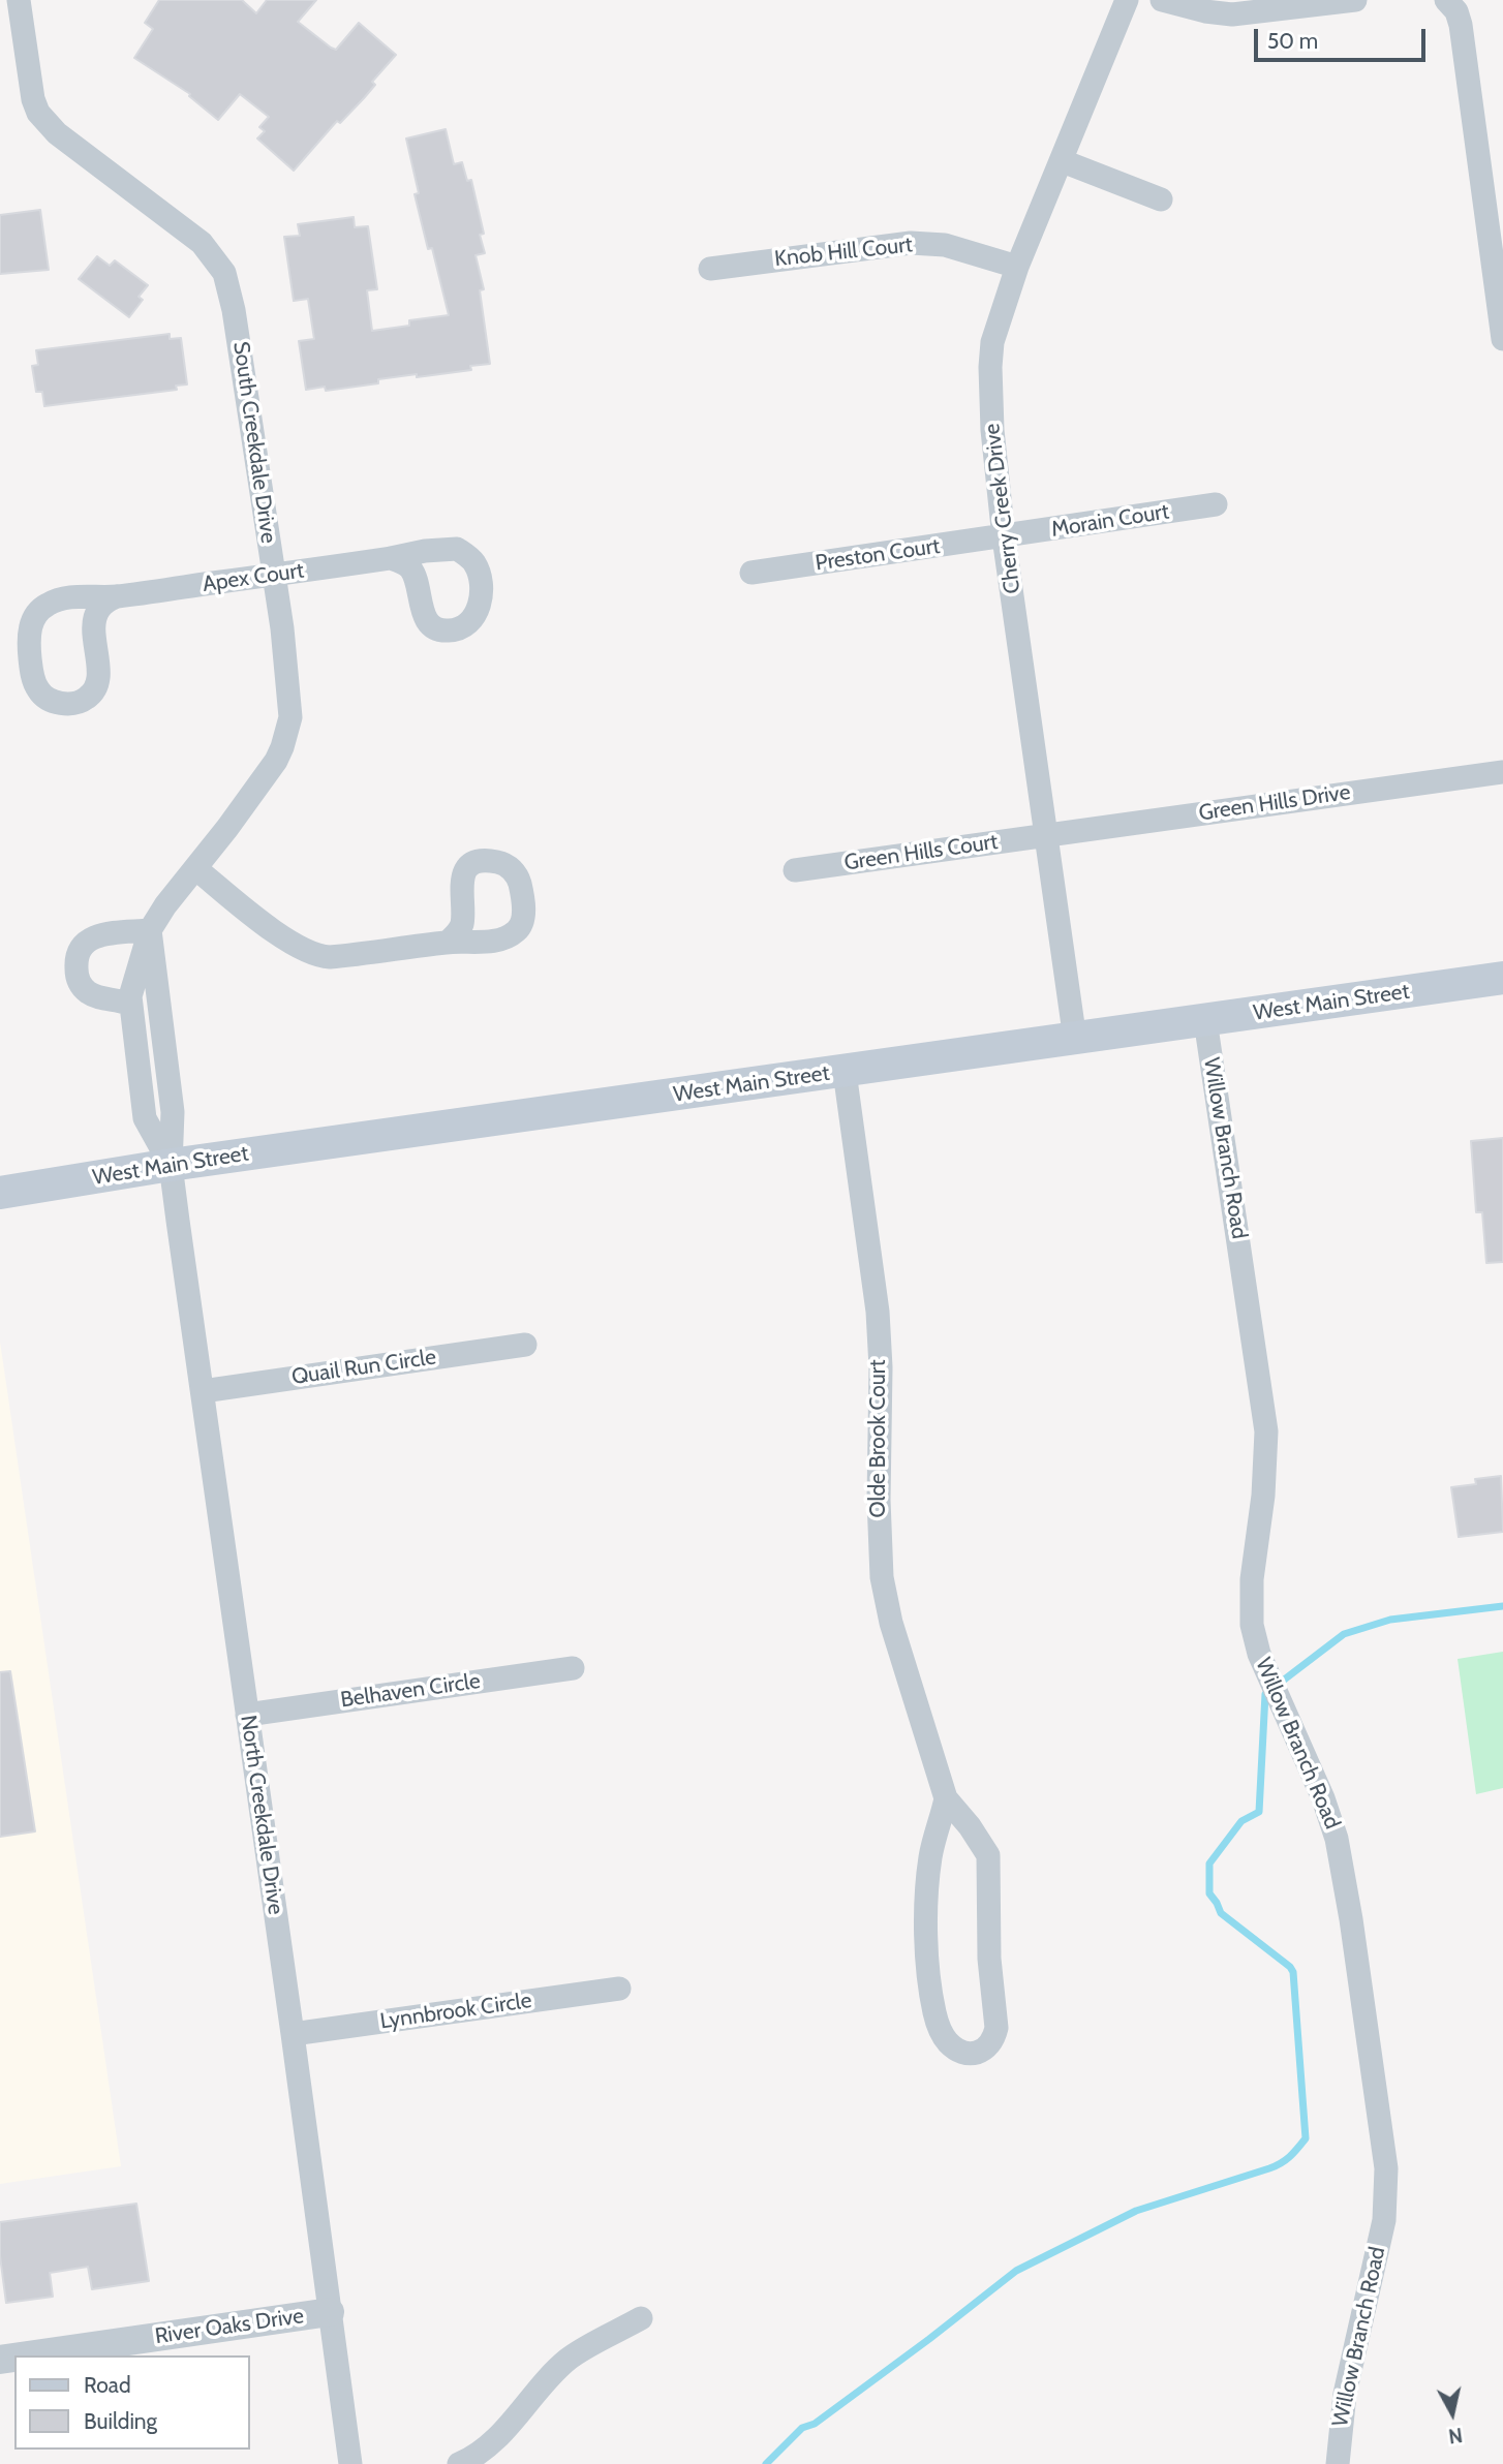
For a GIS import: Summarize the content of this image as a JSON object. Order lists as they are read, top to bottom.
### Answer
{
  "streets": {
    "main road": ["West Main Street"],
    "street": [
      "Knob Hill Court",
      "South Creekdale Drive",
      "Cherry Creek Drive",
      "Morain Court",
      "Preston Court",
      "Apex Court",
      "Green Hills Drive",
      "Green Hills Court",
      "Willow Branch Road",
      "Quail Run Circle",
      "Olde Brook Court",
      "Belhaven Circle",
      "North Creekdale Drive",
      "Lynnbrook Circle",
      "River Oaks Drive"
    ]
  },
  "crossings": [
    ["Knob Hill Court", "Cherry Creek Drive"],
    ["South Creekdale Drive", "Apex Court"],
    ["South Creekdale Drive", "West Main Street"],
    ["South Creekdale Drive", "North Creekdale Drive"],
    ["Cherry Creek Drive", "Morain Court"],
    ["Cherry Creek Drive", "Preston Court"],
    ["Cherry Creek Drive", "Green Hills Drive"],
    ["Cherry Creek Drive", "Green Hills Court"],
    ["Cherry Creek Drive", "West Main Street"],
    ["Morain Court", "Preston Court"],
    ["Green Hills Drive", "Green Hills Court"],
    ["West Main Street", "Willow Branch Road"],
    ["West Main Street", "Olde Brook Court"],
    ["West Main Street", "North Creekdale Drive"],
    ["Quail Run Circle", "North Creekdale Drive"],
    ["Belhaven Circle", "North Creekdale Drive"],
    ["North Creekdale Drive", "Lynnbrook Circle"],
    ["North Creekdale Drive", "River Oaks Drive"]
  ],
  "legend": ["Road", "Building"],
  "scale_bar": "50 m",
  "north": "bottom"
}
